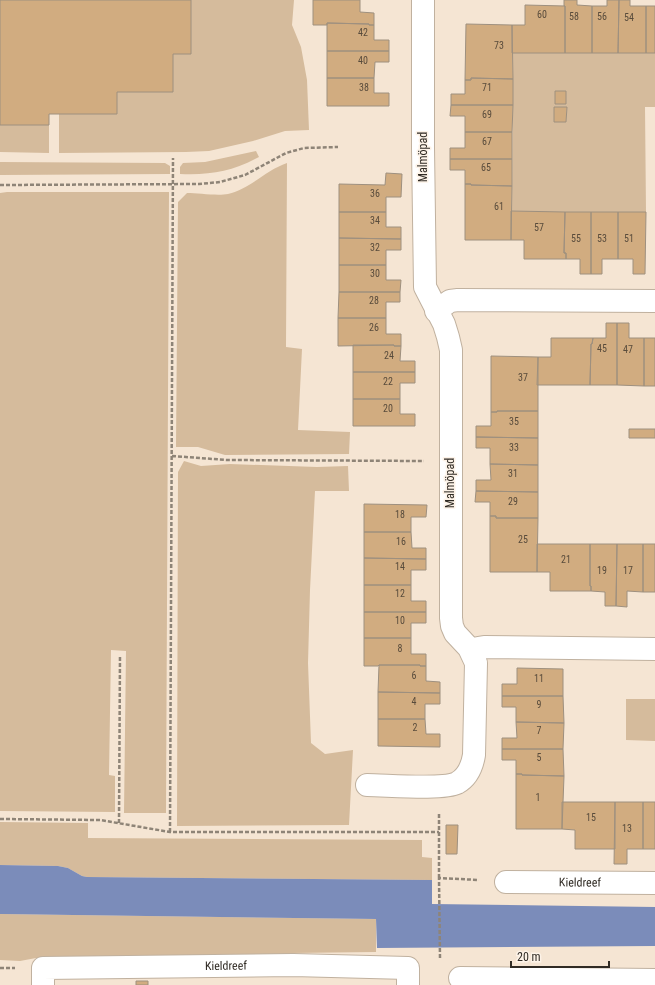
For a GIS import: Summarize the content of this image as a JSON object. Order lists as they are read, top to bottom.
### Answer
{
  "streets": {
    "street": ["Malmöpad", "Kieldreef"]
  },
  "house_numbers": [
    "60",
    "58",
    "56",
    "54",
    "42",
    "73",
    "40",
    "38",
    "71",
    "69",
    "67",
    "65",
    "36",
    "61",
    "34",
    "57",
    "55",
    "53",
    "51",
    "32",
    "30",
    "28",
    "26",
    "45",
    "47",
    "24",
    "37",
    "22",
    "20",
    "35",
    "33",
    "31",
    "29",
    "18",
    "25",
    "16",
    "21",
    "14",
    "19",
    "17",
    "12",
    "10",
    "8",
    "6",
    "11",
    "4",
    "9",
    "2",
    "7",
    "5",
    "1",
    "15",
    "13"
  ],
  "scale_bar": "20 m"
}
